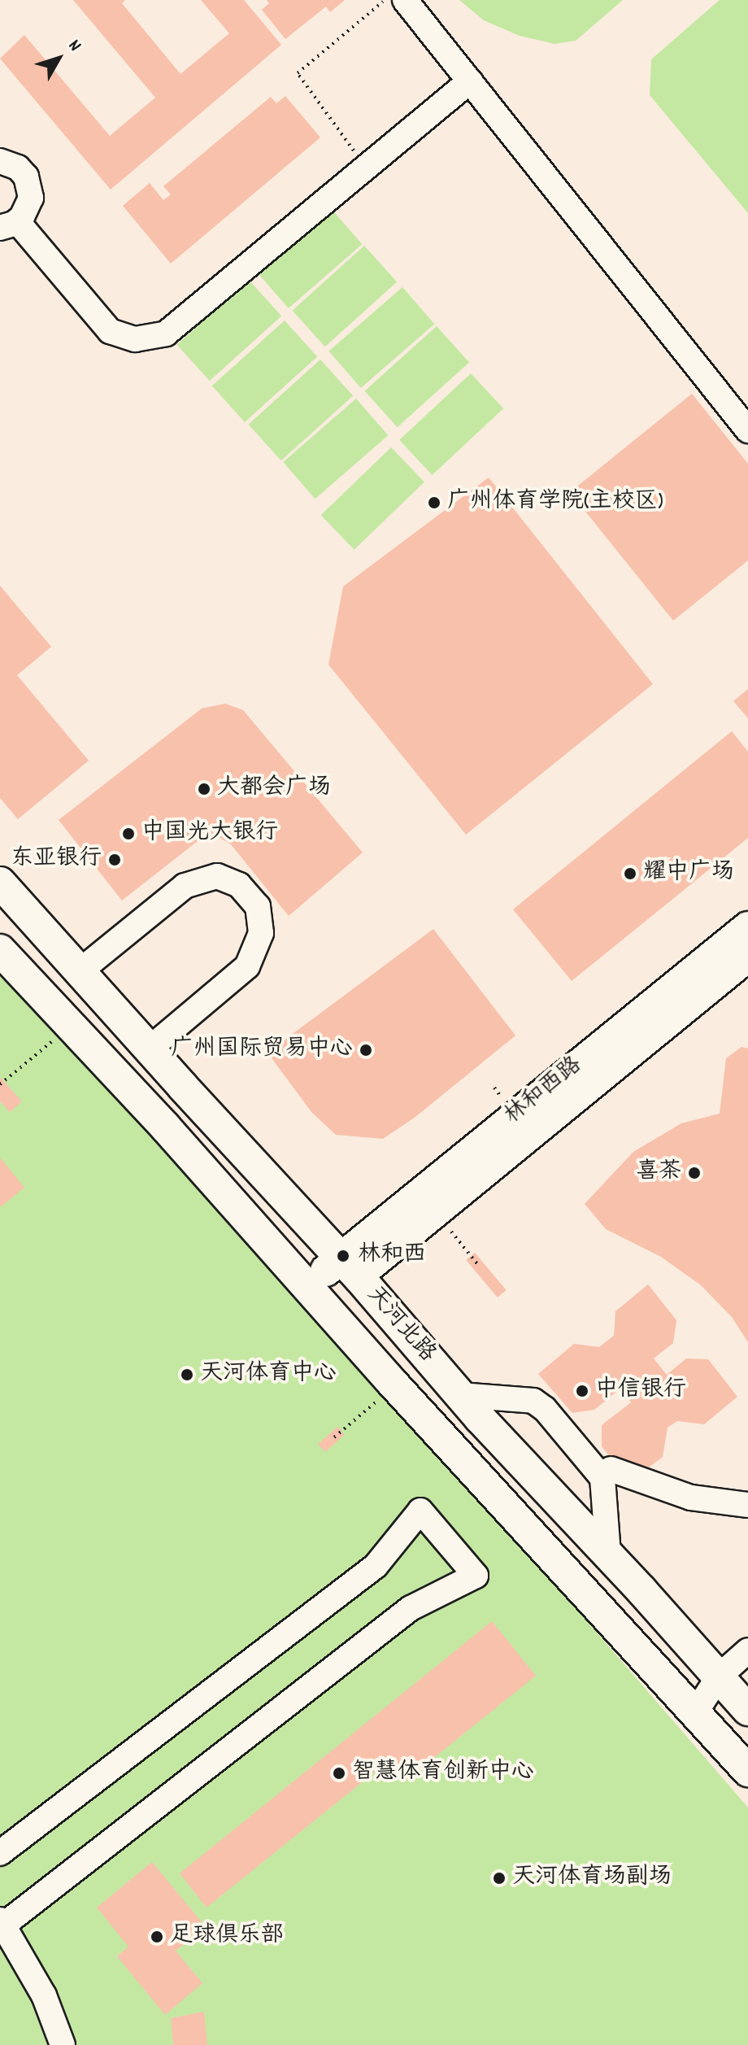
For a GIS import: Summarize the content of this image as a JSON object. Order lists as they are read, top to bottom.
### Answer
{
  "streets": {
    "main road": ["林和西路", "天河北路"]
  },
  "crossings": [
    ["林和西路", "天河北路"]
  ],
  "places": [
    "广州体育学院(主校区)",
    "大都会广场",
    "中国光大银行",
    "东亚银行",
    "耀中广场",
    "广州国际贸易中心",
    "喜茶",
    "林和西",
    "天河体育中心",
    "中信银行",
    "智慧体育创新中心",
    "天河体育场副场",
    "足球俱乐部"
  ],
  "north": "top right"
}
